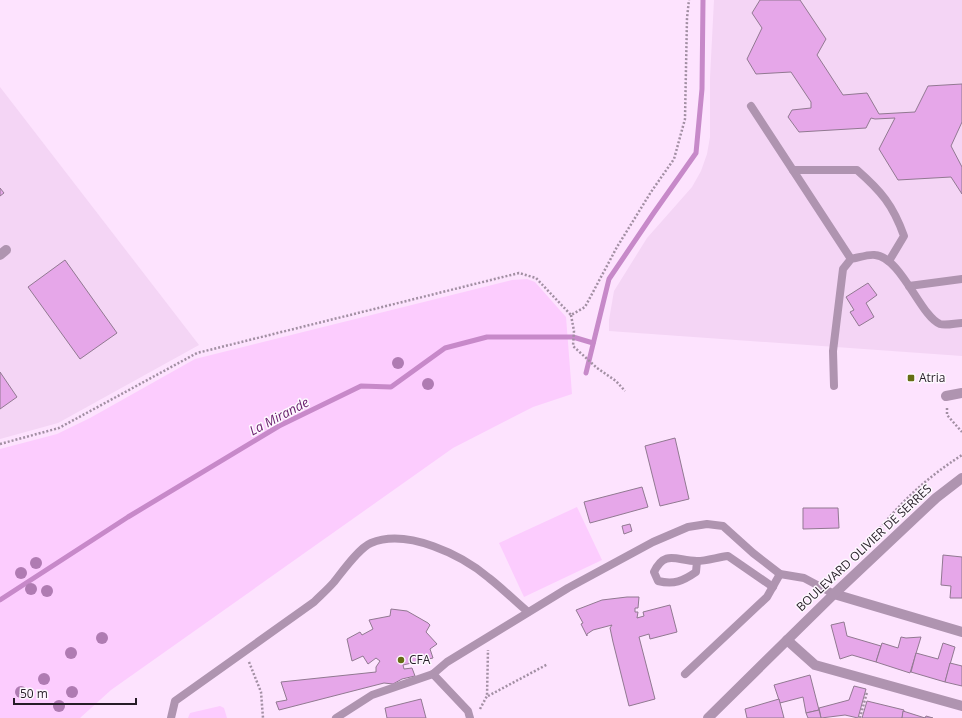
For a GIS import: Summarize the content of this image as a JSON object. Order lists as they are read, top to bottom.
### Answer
{
  "streets": {
    "street": ["BOULEVARD OLIVIER DE SERRES"]
  },
  "water": ["La Mirande"],
  "places": {
    "transit": ["Atria"],
    "other": ["CFA"]
  },
  "scale_bar": "50 m"
}
